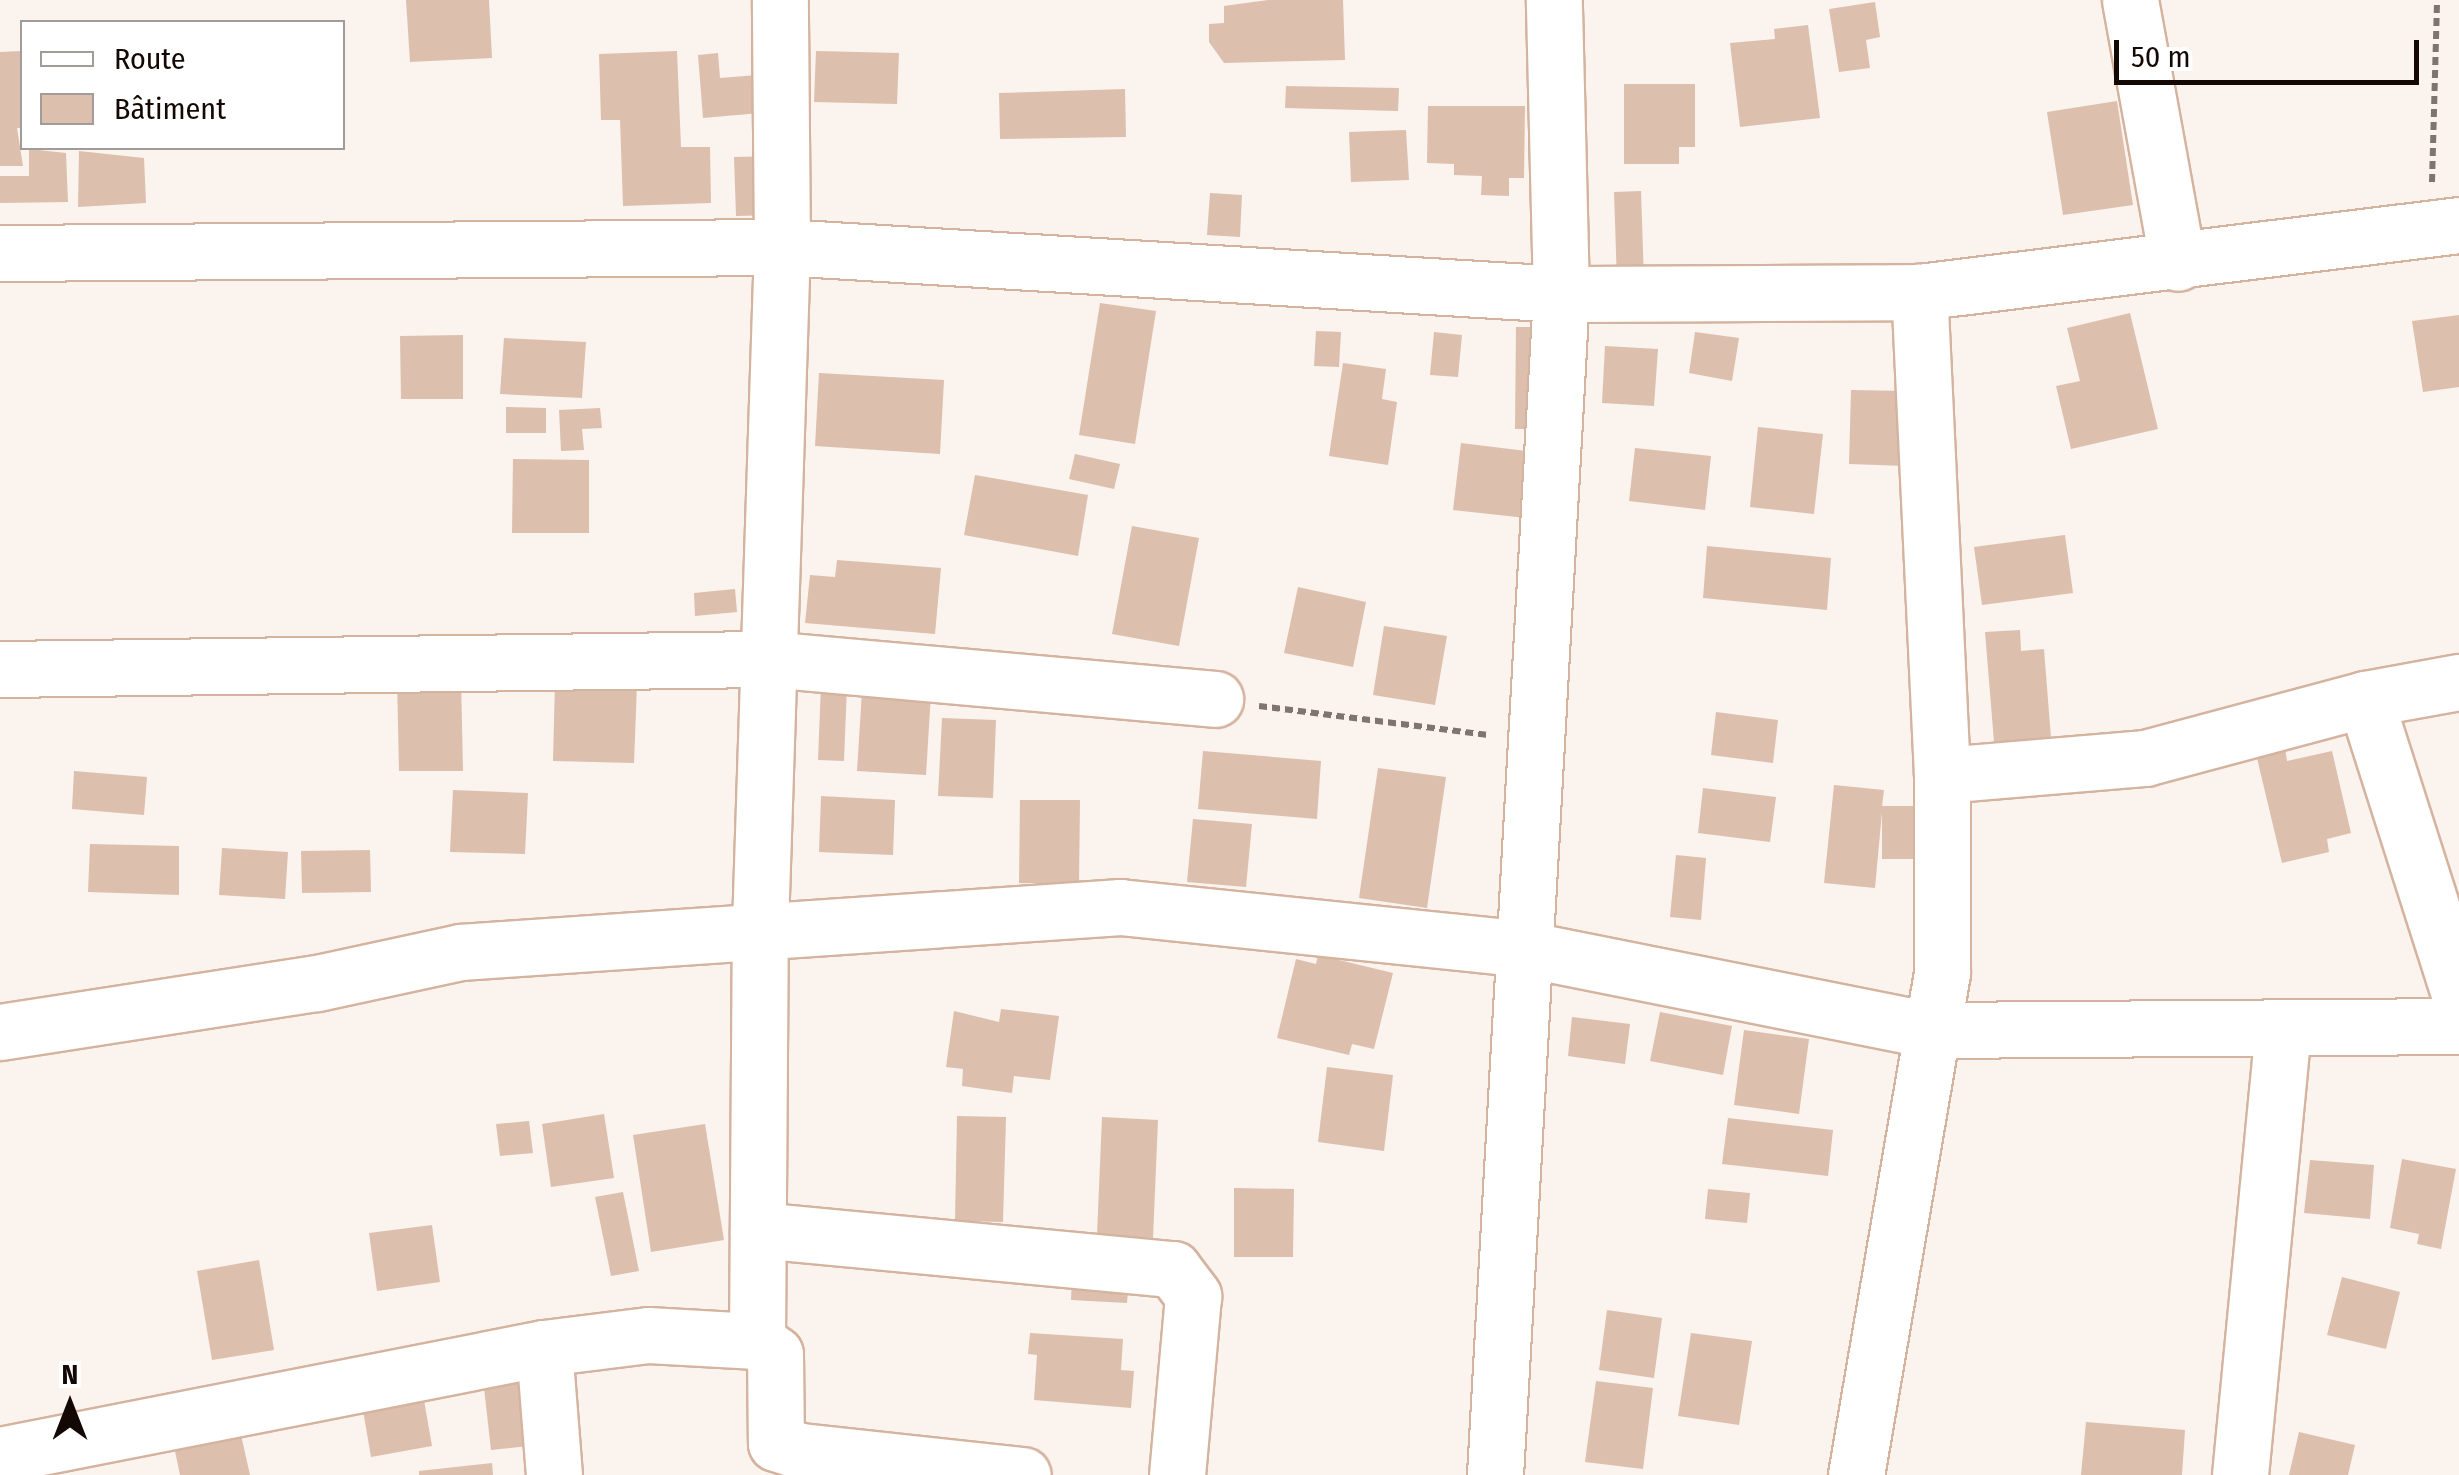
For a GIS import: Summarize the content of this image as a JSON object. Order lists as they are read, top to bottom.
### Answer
{
  "legend": ["Route", "Bâtiment"],
  "scale_bar": "50 m",
  "north": "top"
}
